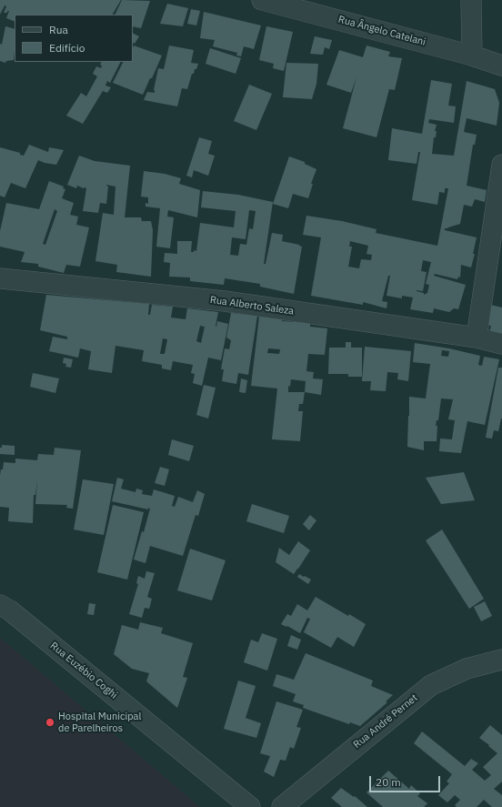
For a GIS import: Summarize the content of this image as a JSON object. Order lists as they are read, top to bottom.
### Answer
{
  "streets": {
    "street": [
      "Rua Ângelo Catelani",
      "Rua Alberto Saleza",
      "Rua Euzébio Coghi",
      "Rua André Pernet"
    ]
  },
  "places": ["Hospital Municipal de Parelheiros"],
  "legend": ["Rua", "Edifício"],
  "scale_bar": "20 m"
}
